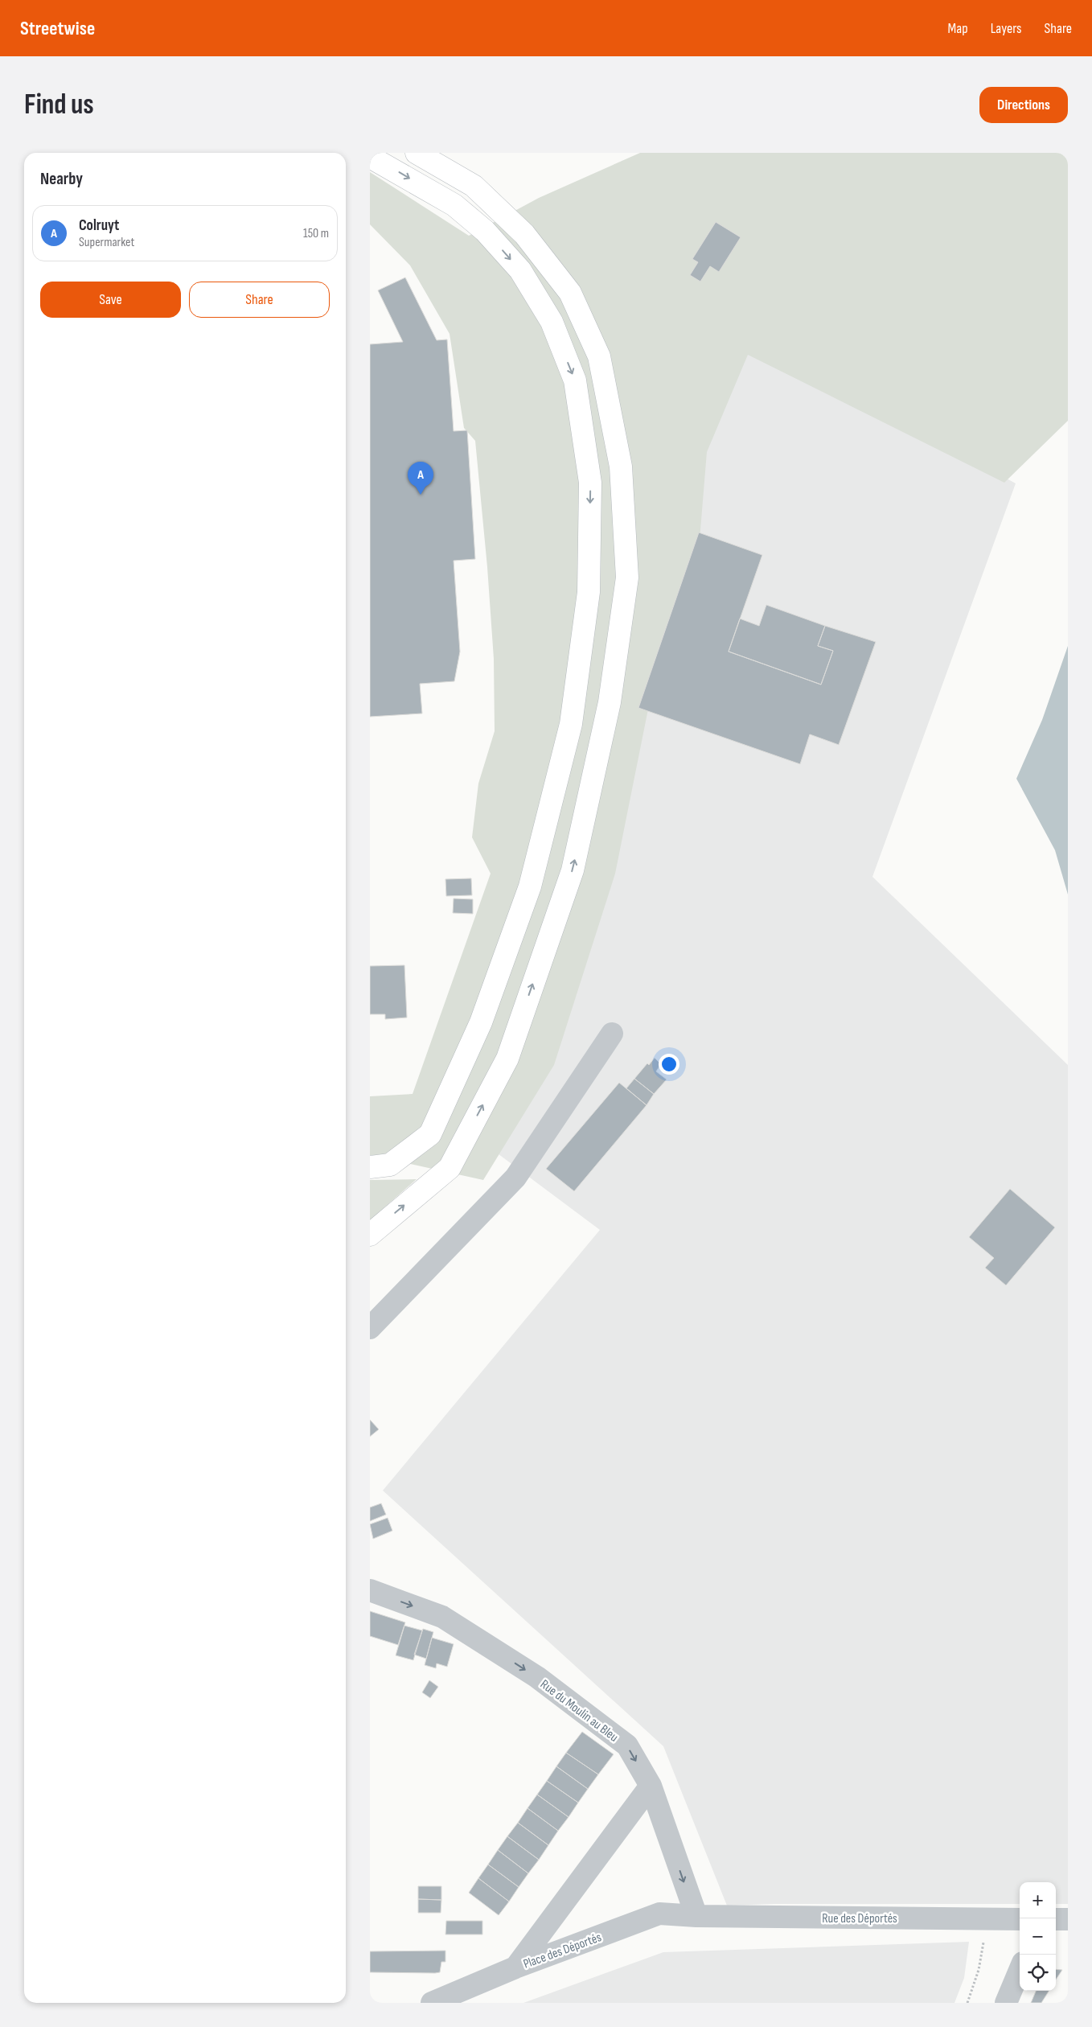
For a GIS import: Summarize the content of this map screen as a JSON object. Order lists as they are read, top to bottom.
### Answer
{
  "streets": {
    "street": ["Rue du Moulin au Bleu", "Rue des Déportés", "Place des Déportés"]
  },
  "crossings": [
    ["Rue du Moulin au Bleu", "Rue des Déportés"],
    ["Rue du Moulin au Bleu", "Place des Déportés"],
    ["Rue des Déportés", "Place des Déportés"]
  ],
  "one_way": ["Rue du Moulin au Bleu"],
  "page": {
    "header": "Streetwise",
    "nav": ["Map", "Layers", "Share"],
    "buttons": [
      "Directions",
      ["Save", "Share"]
    ],
    "title": "Find us",
    "heading": "Nearby",
    "list": [
      {
        "mark": "A",
        "name": "Colruyt",
        "note": "Supermarket",
        "value": "150 m"
      }
    ],
    "pins": "A",
    "map_buttons": ["+", "−"]
  }
}
